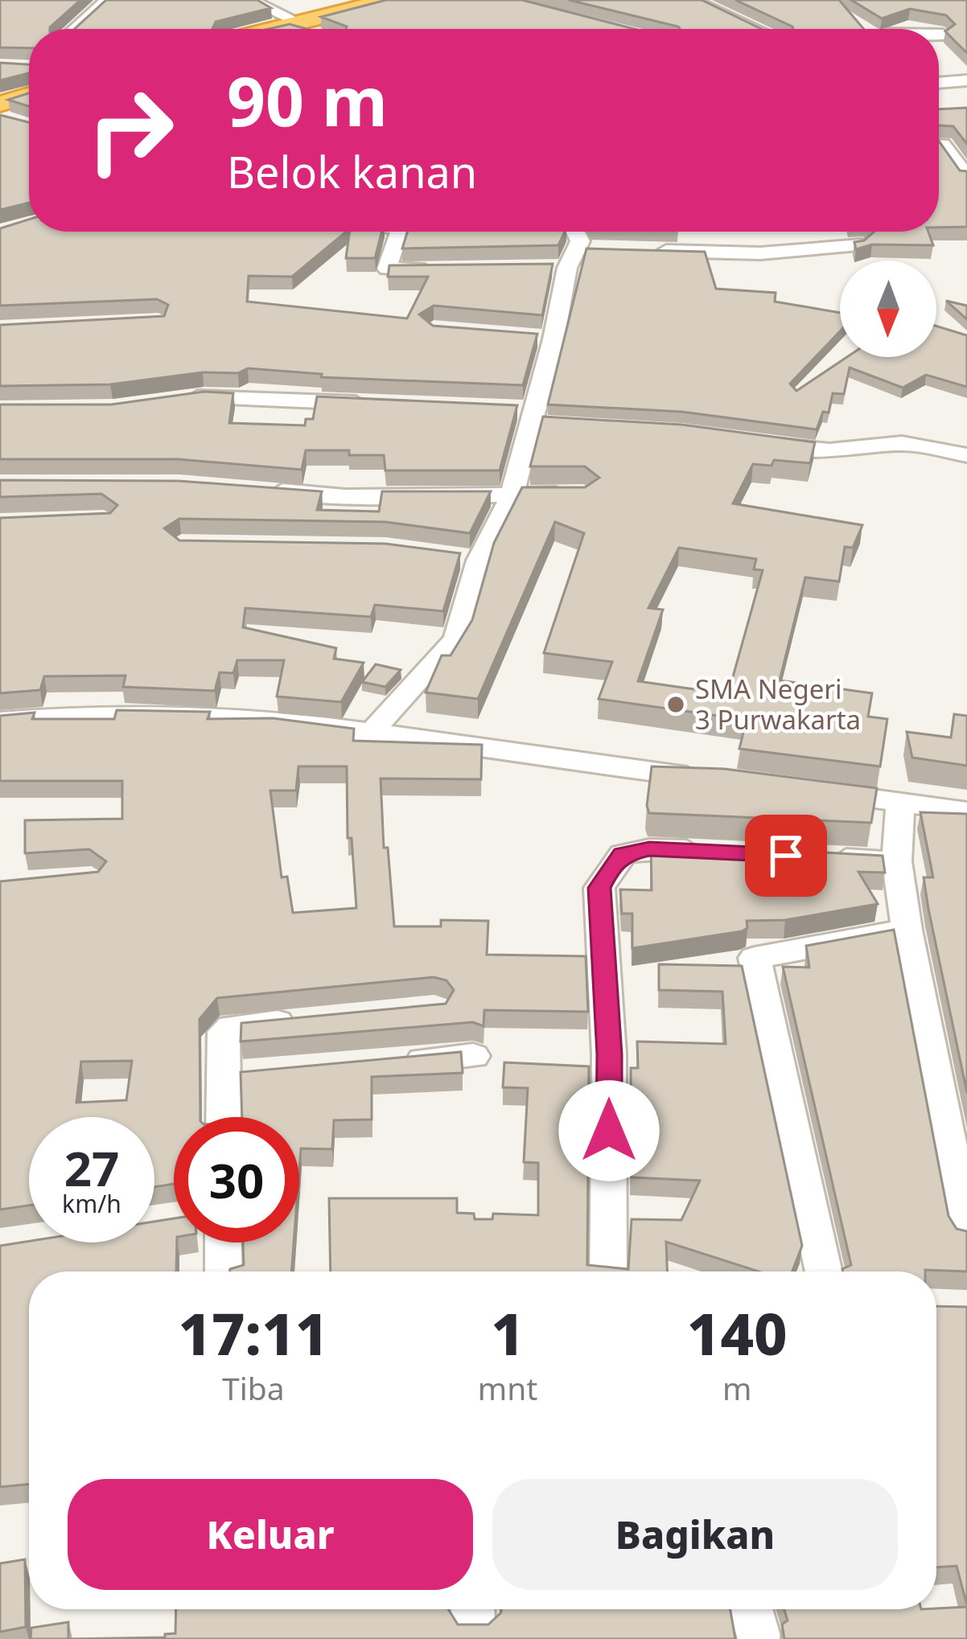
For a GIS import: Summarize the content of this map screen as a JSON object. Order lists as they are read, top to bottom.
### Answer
{
  "places": ["SMA Negeri 3 Purwakarta"],
  "north": "bottom",
  "page": {
    "turn": ["90 m", "Belok kanan"],
    "speed": "27 km/h",
    "limit": "30",
    "eta": [
      "17:11",
      "Tiba",
      "1",
      "mnt",
      "140",
      "m"
    ],
    "buttons": ["Keluar", "Bagikan"]
  }
}
